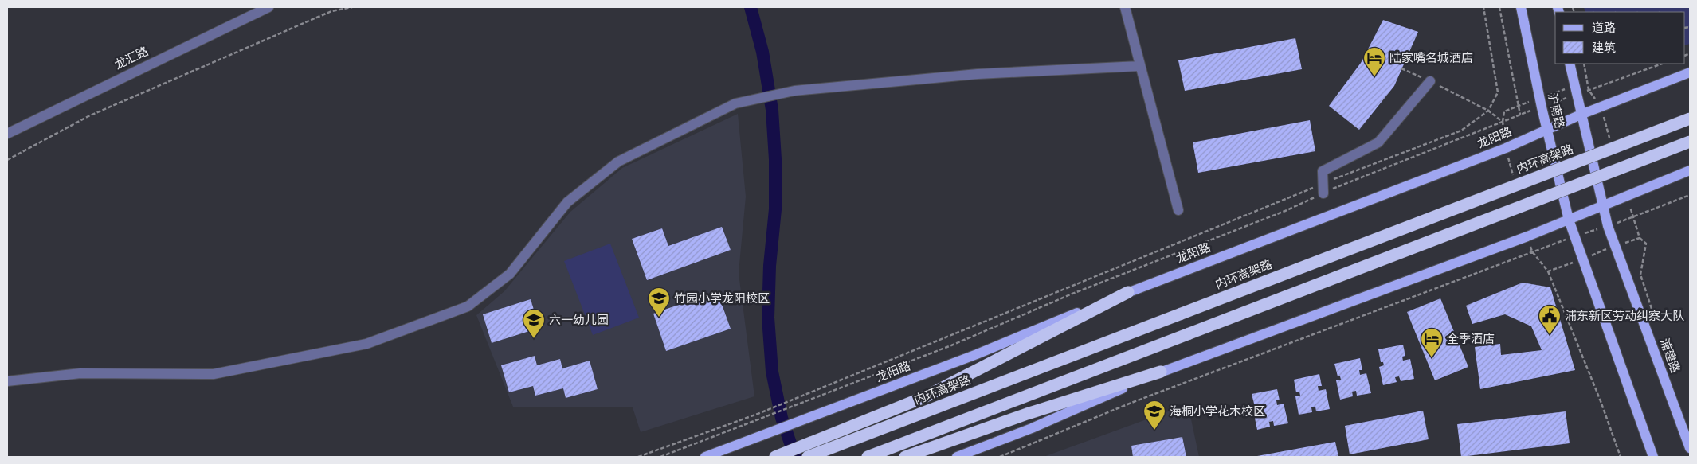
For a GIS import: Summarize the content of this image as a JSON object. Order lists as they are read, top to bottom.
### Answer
{
  "streets": {
    "highway": ["内环高架路"],
    "main road": ["沪南路", "龙阳路", "浦建路"],
    "street": ["龙汇路"]
  },
  "crossings": [
    ["沪南路", "龙阳路"],
    ["沪南路", "浦建路"]
  ],
  "places": {
    "hotel": ["陆家嘴名城酒店", "全季酒店"],
    "school or university": ["竹园小学龙阳校区", "六一幼儿园", "海桐小学花木校区"],
    "public building": ["浦东新区劳动纠察大队"]
  },
  "legend": ["道路", "建筑"]
}
